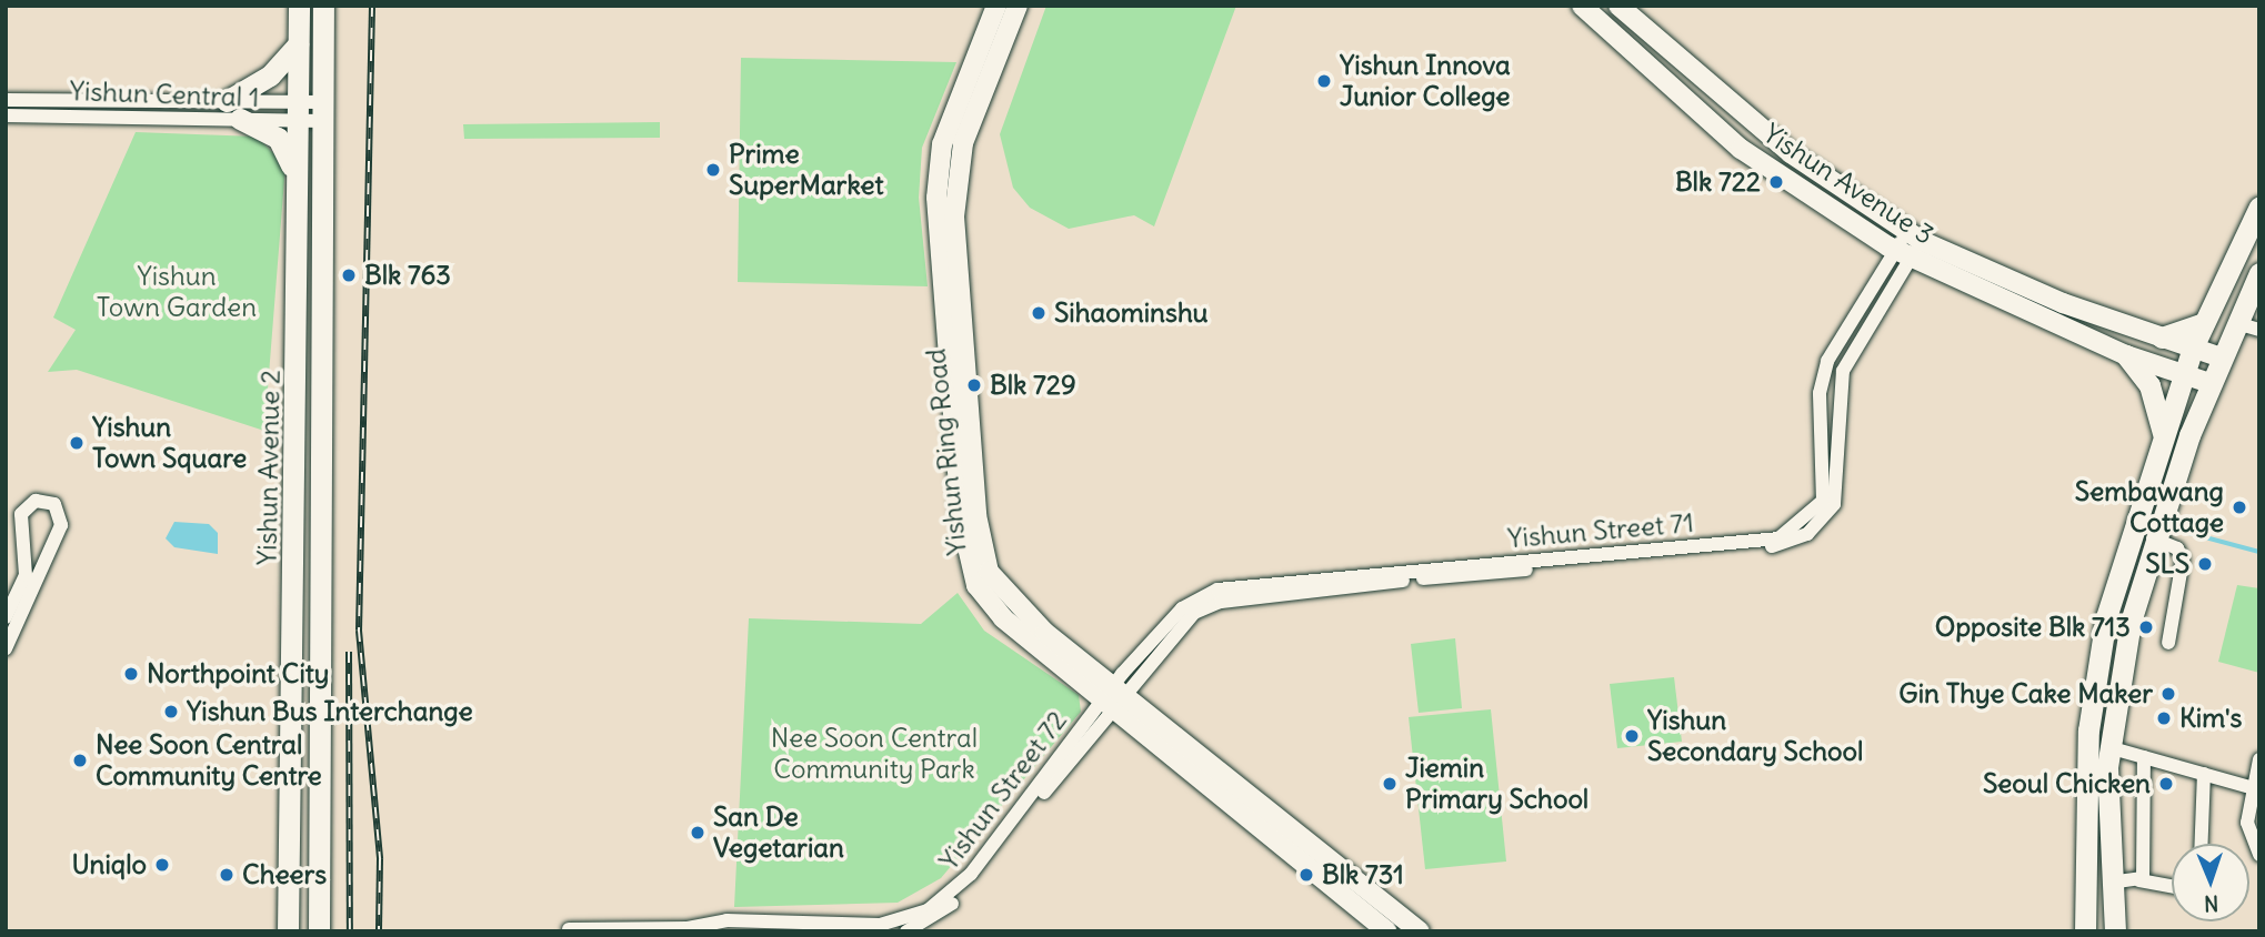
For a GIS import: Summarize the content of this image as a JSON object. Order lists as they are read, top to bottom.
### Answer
{
  "streets": {
    "main road": ["Yishun Avenue 3", "Yishun Ring Road", "Yishun Avenue 2"],
    "street": ["Yishun Central 1", "Yishun Street 71", "Yishun Street 72"]
  },
  "crossings": [
    ["Yishun Central 1", "Yishun Avenue 2"],
    ["Yishun Avenue 3", "Yishun Street 71"],
    ["Yishun Ring Road", "Yishun Street 71"],
    ["Yishun Ring Road", "Yishun Street 72"],
    ["Yishun Street 71", "Yishun Street 72"]
  ],
  "parks": ["Yishun Town Garden", "Nee Soon Central Community Park"],
  "places": [
    "Yishun Innova Junior College",
    "Prime SuperMarket",
    "Blk 722",
    "Blk 763",
    "Sihaominshu",
    "Blk 729",
    "Yishun Town Square",
    "Sembawang Cottage",
    "SLS",
    "Opposite Blk 713",
    "Northpoint City",
    "Gin Thye Cake Maker",
    "Yishun Bus Interchange",
    "Kim's",
    "Yishun Secondary School",
    "Nee Soon Central Community Centre",
    "Jiemin Primary School",
    "Seoul Chicken",
    "San De Vegetarian",
    "Uniqlo",
    "Cheers",
    "Blk 731"
  ],
  "north": "bottom"
}
